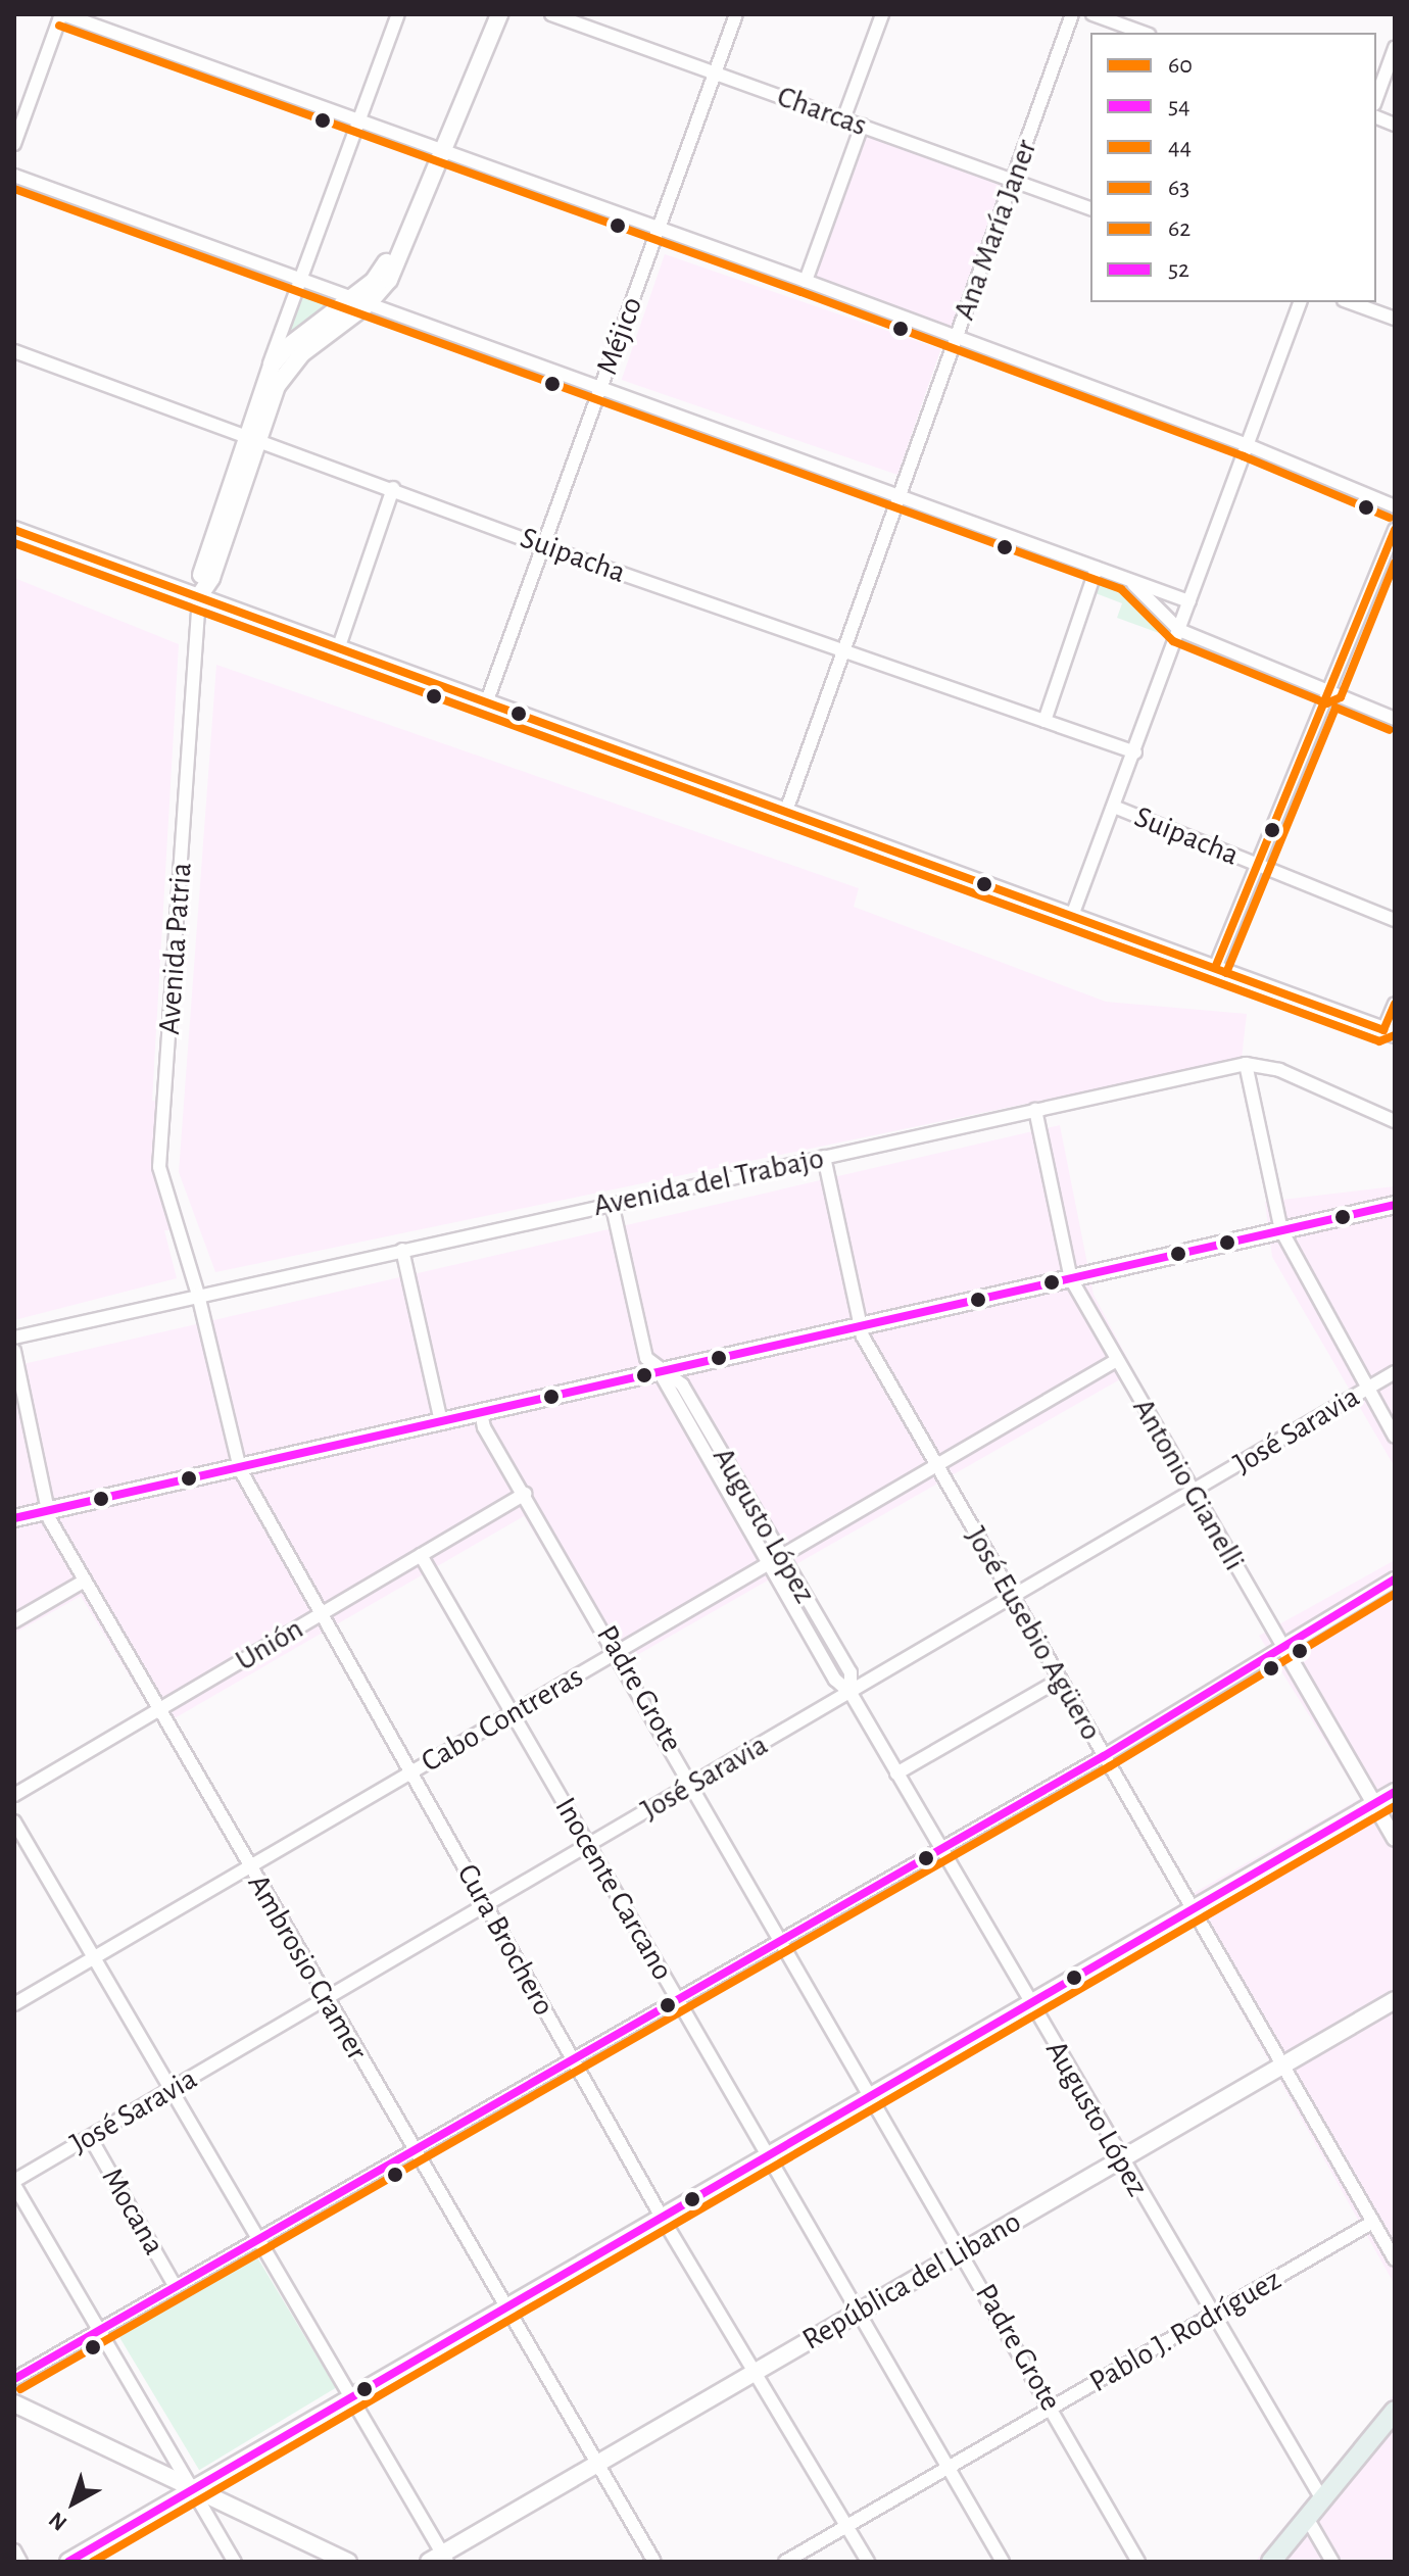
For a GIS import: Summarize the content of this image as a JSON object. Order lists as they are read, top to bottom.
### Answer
{
  "streets": {
    "main road": ["Avenida Patria", "República del Libano"],
    "street": [
      "Charcas",
      "Ana María Janer",
      "Méjico",
      "Suipacha",
      "Avenida del Trabajo",
      "José Saravia",
      "Antonio Gianelli",
      "Augusto López",
      "José Eusebio Agüero",
      "Unión",
      "Padre Grote",
      "Cabo Contreras",
      "Inocente Carcano",
      "Cura Brochero",
      "Ambrosio Cramer",
      "Mocana",
      "Pablo J. Rodríguez"
    ]
  },
  "crossings": [
    ["Charcas", "Ana María Janer"],
    ["Charcas", "Méjico"],
    ["Ana María Janer", "Suipacha"],
    ["Méjico", "Suipacha"],
    ["Suipacha", "Avenida Patria"],
    ["Avenida Patria", "Avenida del Trabajo"],
    ["Avenida Patria", "Cura Brochero"],
    ["Avenida del Trabajo", "Antonio Gianelli"],
    ["Avenida del Trabajo", "Augusto López"],
    ["Avenida del Trabajo", "José Eusebio Agüero"],
    ["Avenida del Trabajo", "Cura Brochero"],
    ["José Saravia", "Antonio Gianelli"],
    ["José Saravia", "Augusto López"],
    ["José Saravia", "José Eusebio Agüero"],
    ["José Saravia", "Padre Grote"],
    ["José Saravia", "Inocente Carcano"],
    ["José Saravia", "Cura Brochero"],
    ["José Saravia", "Ambrosio Cramer"],
    ["José Saravia", "Mocana"],
    ["Antonio Gianelli", "Cabo Contreras"],
    ["Augusto López", "Cabo Contreras"],
    ["Augusto López", "República del Libano"],
    ["Augusto López", "Pablo J. Rodríguez"],
    ["José Eusebio Agüero", "Cabo Contreras"],
    ["José Eusebio Agüero", "República del Libano"],
    ["José Eusebio Agüero", "Pablo J. Rodríguez"],
    ["Unión", "Padre Grote"],
    ["Unión", "Inocente Carcano"],
    ["Unión", "Cura Brochero"],
    ["Unión", "Ambrosio Cramer"],
    ["Padre Grote", "Cabo Contreras"],
    ["Padre Grote", "República del Libano"],
    ["Padre Grote", "Pablo J. Rodríguez"],
    ["Cabo Contreras", "Inocente Carcano"],
    ["Cabo Contreras", "Cura Brochero"],
    ["Cabo Contreras", "Ambrosio Cramer"],
    ["Inocente Carcano", "República del Libano"],
    ["Inocente Carcano", "Pablo J. Rodríguez"],
    ["Cura Brochero", "República del Libano"],
    ["Cura Brochero", "Pablo J. Rodríguez"],
    ["Ambrosio Cramer", "República del Libano"]
  ],
  "lines": [
    "transit line 62",
    "transit line 60",
    "transit line 63",
    "transit line 52",
    "transit line 54",
    "transit line 44"
  ],
  "legend": [
    "60",
    "54",
    "44",
    "63",
    "62",
    "52"
  ],
  "north": "bottom left"
}
